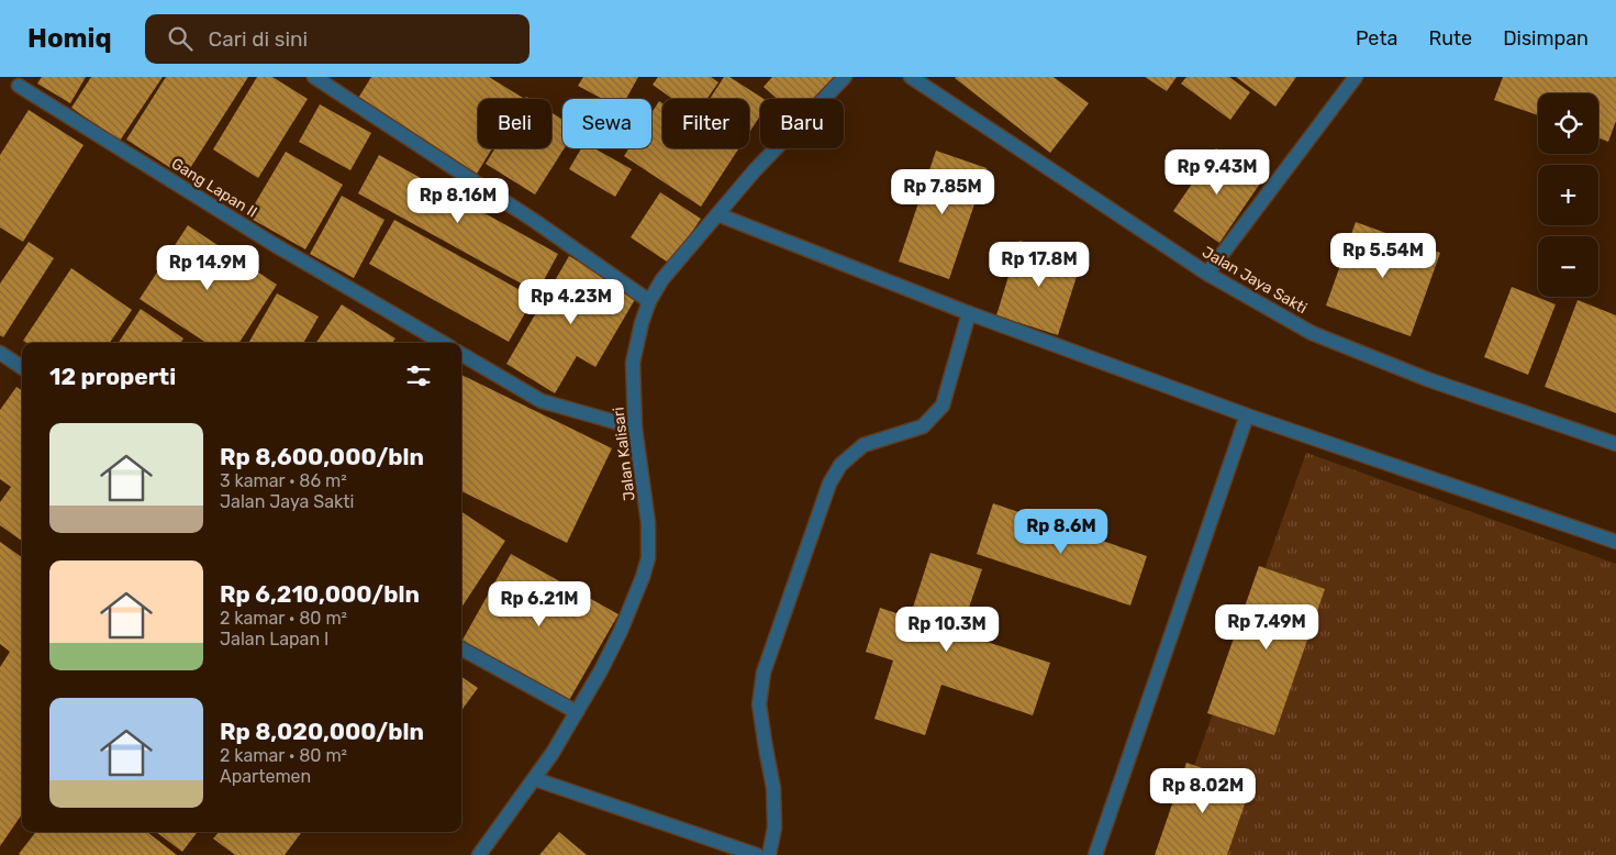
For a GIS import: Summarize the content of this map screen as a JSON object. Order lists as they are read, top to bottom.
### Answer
{
  "streets": {
    "street": ["Gang Lapan II", "Jalan Jaya Sakti", "Jalan Kalisari"]
  },
  "page": {
    "header": "Homiq",
    "search": "Cari di sini",
    "nav": ["Peta", "Rute", "Disimpan"],
    "map_buttons": ["+", "−"],
    "chip": [
      "Beli",
      "Sewa",
      "Filter",
      "Baru"
    ],
    "price": [
      "Rp 9.43M",
      "Rp 7.85M",
      "Rp 8.16M",
      "Rp 5.54M",
      "Rp 17.8M",
      "Rp 14.9M",
      "Rp 4.23M",
      "Rp 8.6M",
      "Rp 6.21M",
      "Rp 7.49M",
      "Rp 10.3M",
      "Rp 8.02M"
    ],
    "heading": "12 properti",
    "list": [
      {
        "name": "Rp 8,600,000/bln",
        "note": "3 kamar · 86 m² · Jalan Jaya Sakti"
      },
      {
        "name": "Rp 6,210,000/bln",
        "note": "2 kamar · 80 m² · Jalan Lapan I"
      },
      {
        "name": "Rp 8,020,000/bln",
        "note": "2 kamar · 80 m² · Apartemen"
      }
    ]
  }
}
